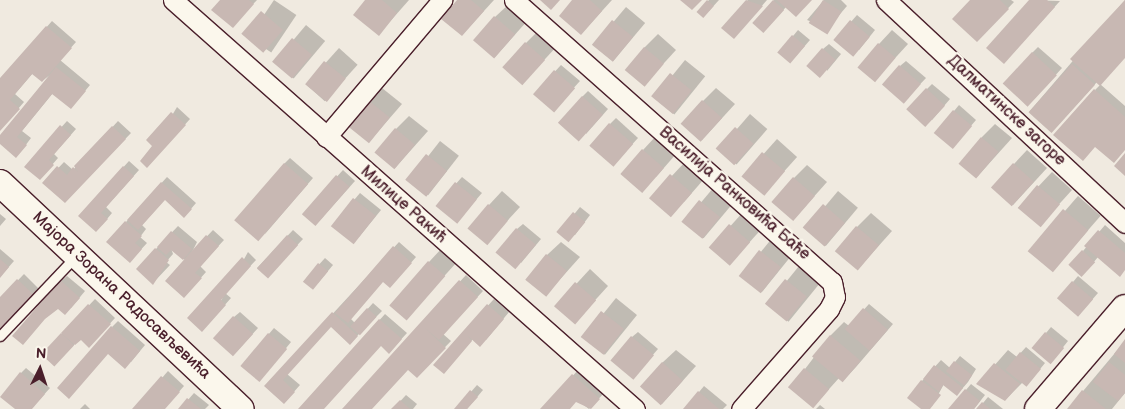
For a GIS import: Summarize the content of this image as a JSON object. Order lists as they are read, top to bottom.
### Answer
{
  "streets": {
    "main road": ["Мајора Зорана Радосављевића"],
    "street": ["Далматинске загоре", "Василија Ранковића Баће", "Милице Ракић"]
  },
  "north": "top"
}
